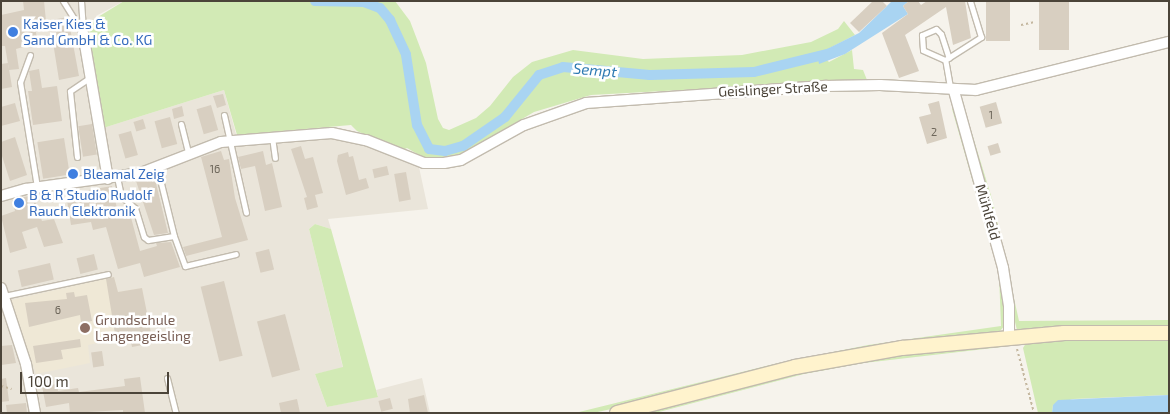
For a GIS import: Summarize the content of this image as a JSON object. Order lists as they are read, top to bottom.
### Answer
{
  "streets": {
    "street": ["Geislinger Straße", "Mühlfeld"]
  },
  "crossings": [
    ["Geislinger Straße", "Mühlfeld"]
  ],
  "water": ["Sempt"],
  "places": [
    "Kaiser Kies & Sand GmbH & Co. KG",
    "Bleamal Zeig",
    "B & R Studio Rudolf Rauch Elektronik",
    "Grundschule Langengeisling"
  ],
  "house_numbers": [
    "1",
    "2",
    "16",
    "6"
  ],
  "scale_bar": "100 m"
}
